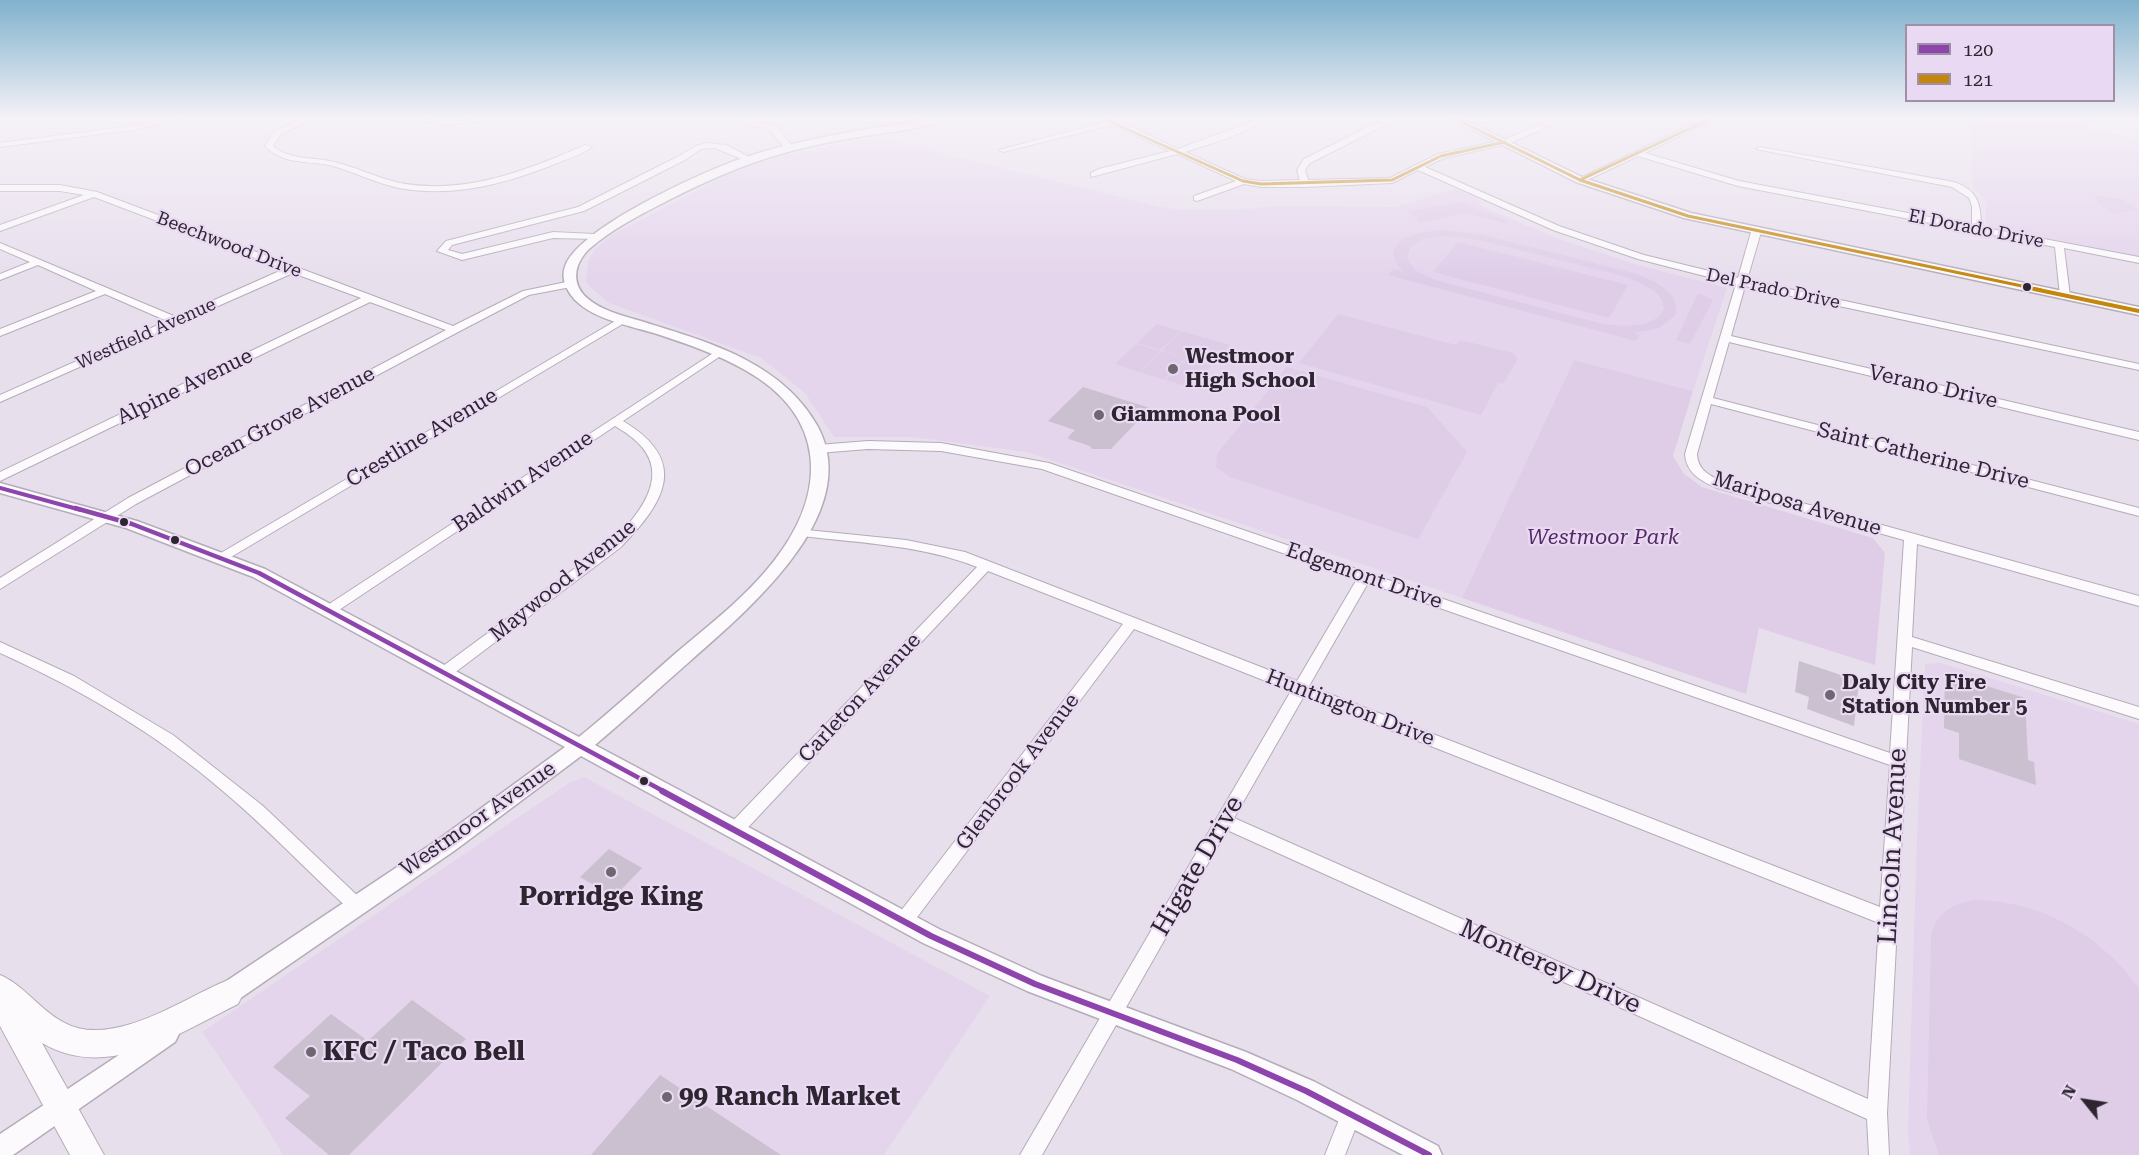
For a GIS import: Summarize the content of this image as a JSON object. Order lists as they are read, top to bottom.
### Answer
{
  "streets": {
    "street": [
      "El Dorado Drive",
      "Beechwood Drive",
      "Del Prado Drive",
      "Westfield Avenue",
      "Alpine Avenue",
      "Verano Drive",
      "Ocean Grove Avenue",
      "Crestline Avenue",
      "Saint Catherine Drive",
      "Baldwin Avenue",
      "Mariposa Avenue",
      "Edgemont Drive",
      "Maywood Avenue",
      "Carleton Avenue",
      "Huntington Drive",
      "Glenbrook Avenue",
      "Westmoor Avenue",
      "Lincoln Avenue",
      "Higate Drive",
      "Monterey Drive"
    ]
  },
  "crossings": [
    ["Beechwood Drive", "Westfield Avenue"],
    ["Beechwood Drive", "Alpine Avenue"],
    ["Beechwood Drive", "Ocean Grove Avenue"],
    ["Del Prado Drive", "Mariposa Avenue"],
    ["Verano Drive", "Mariposa Avenue"],
    ["Ocean Grove Avenue", "Westmoor Avenue"],
    ["Crestline Avenue", "Westmoor Avenue"],
    ["Saint Catherine Drive", "Mariposa Avenue"],
    ["Baldwin Avenue", "Maywood Avenue"],
    ["Baldwin Avenue", "Westmoor Avenue"],
    ["Mariposa Avenue", "Lincoln Avenue"],
    ["Edgemont Drive", "Westmoor Avenue"],
    ["Edgemont Drive", "Lincoln Avenue"],
    ["Edgemont Drive", "Higate Drive"],
    ["Carleton Avenue", "Huntington Drive"],
    ["Huntington Drive", "Glenbrook Avenue"],
    ["Huntington Drive", "Westmoor Avenue"],
    ["Huntington Drive", "Lincoln Avenue"],
    ["Huntington Drive", "Higate Drive"],
    ["Lincoln Avenue", "Monterey Drive"],
    ["Higate Drive", "Monterey Drive"]
  ],
  "parks": ["Westmoor Park"],
  "places": [
    "Westmoor High School",
    "Giammona Pool",
    "Daly City Fire Station Number 5",
    "Porridge King",
    "KFC / Taco Bell",
    "99 Ranch Market"
  ],
  "lines": ["transit line 121", "transit line 120"],
  "legend": ["120", "121"],
  "north": "top left"
}
